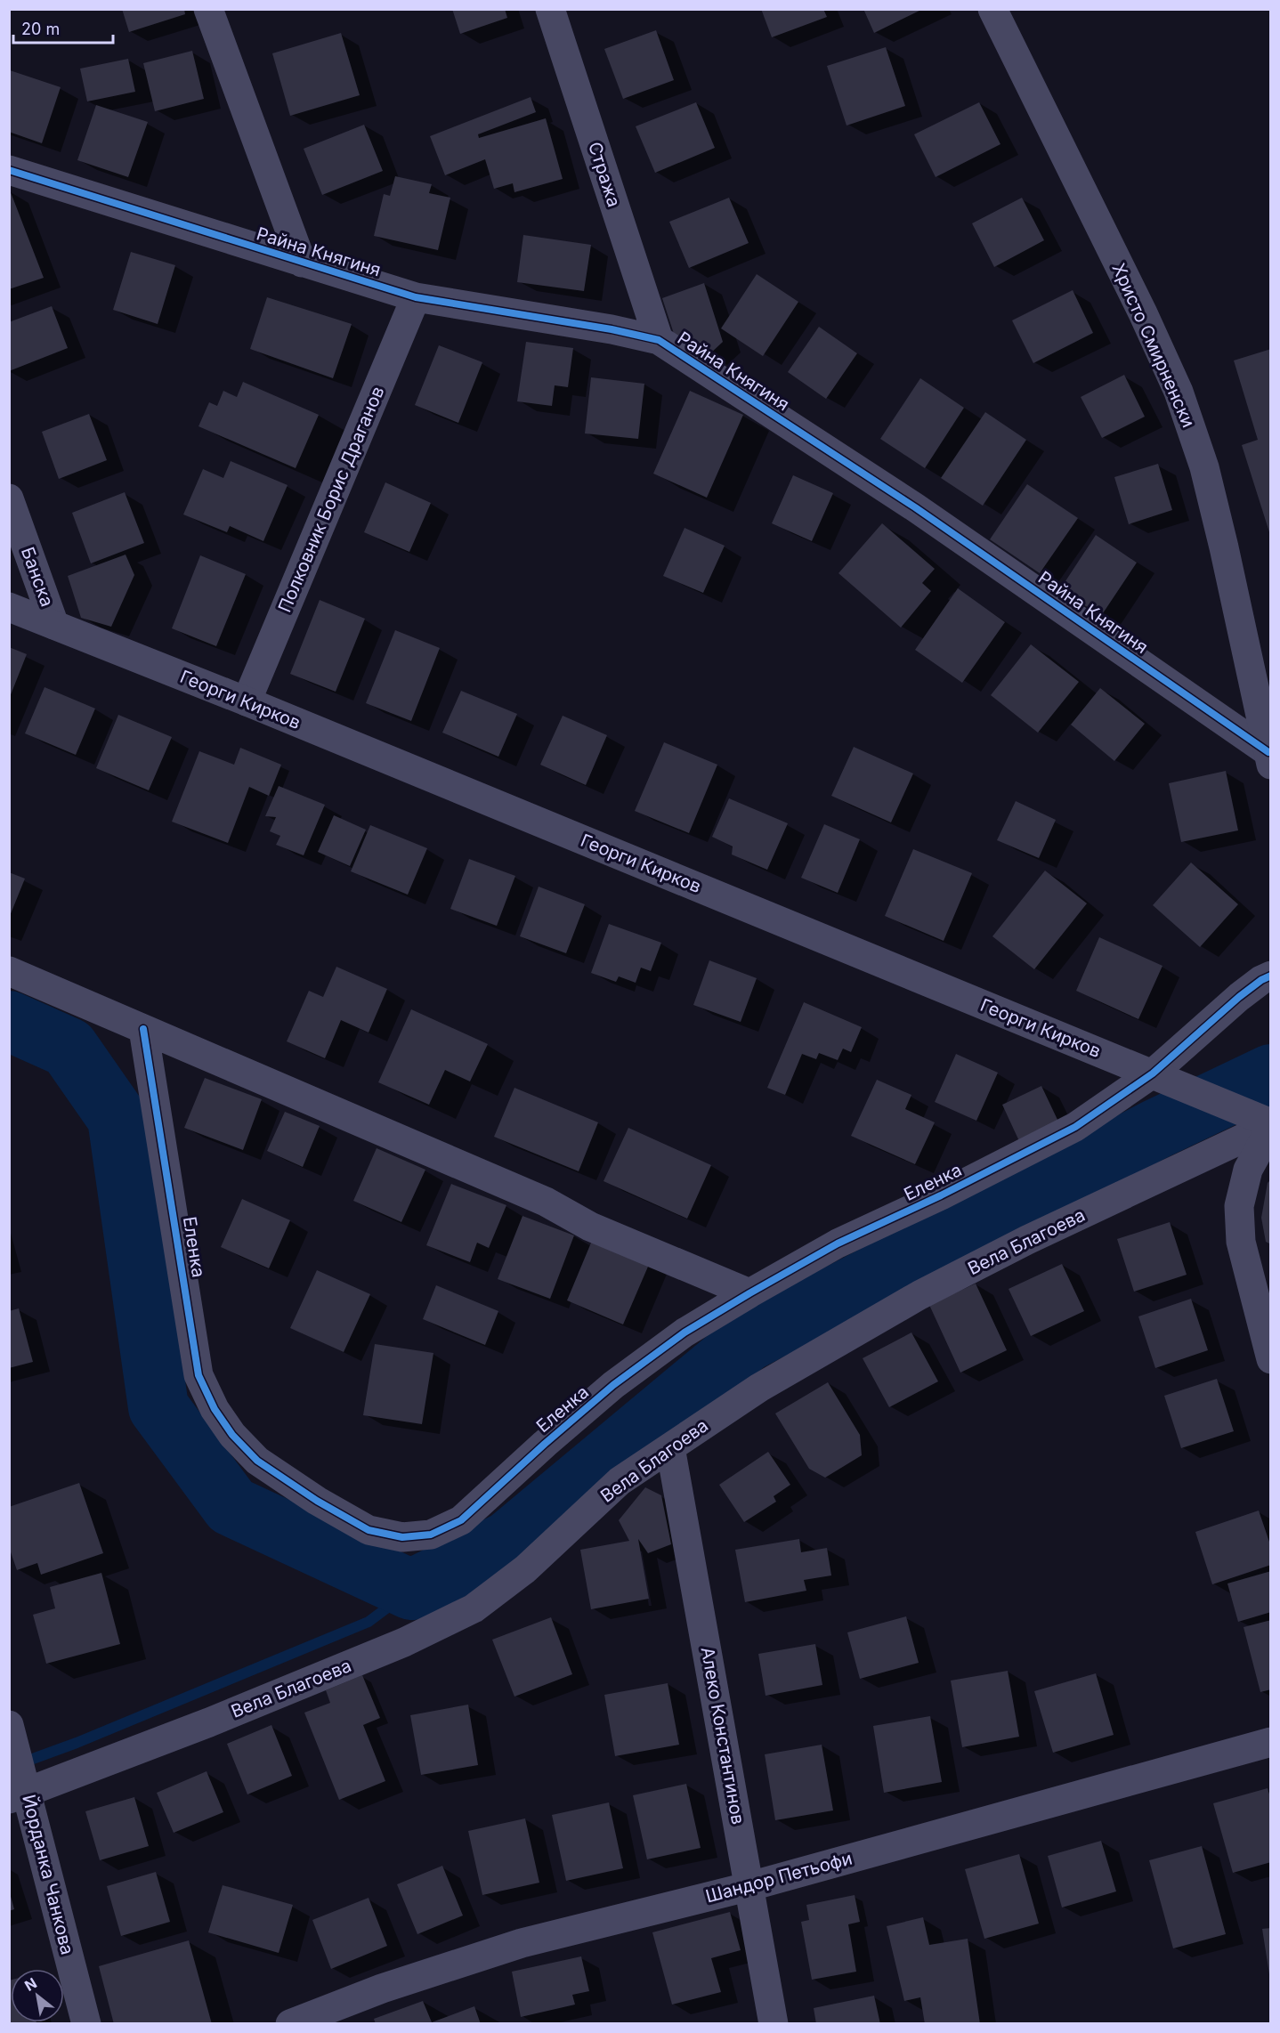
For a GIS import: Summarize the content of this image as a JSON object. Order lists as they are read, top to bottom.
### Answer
{
  "streets": {
    "street": [
      "Стража",
      "Райна Княгиня",
      "Христо Смирненски",
      "Полковник Борис Драганов",
      "Банска",
      "Георги Кирков",
      "Еленка",
      "Вела Благоева",
      "Алеко Константинов",
      "Йорданка Чанкова",
      "Шандор Петьофи"
    ]
  },
  "crossings": [
    ["Стража", "Райна Княгиня"],
    ["Райна Княгиня", "Христо Смирненски"],
    ["Райна Княгиня", "Полковник Борис Драганов"],
    ["Полковник Борис Драганов", "Георги Кирков"],
    ["Банска", "Георги Кирков"],
    ["Георги Кирков", "Еленка"],
    ["Георги Кирков", "Вела Благоева"],
    ["Вела Благоева", "Алеко Константинов"],
    ["Вела Благоева", "Йорданка Чанкова"],
    ["Алеко Константинов", "Шандор Петьофи"]
  ],
  "scale_bar": "20 m",
  "north": "top left"
}
